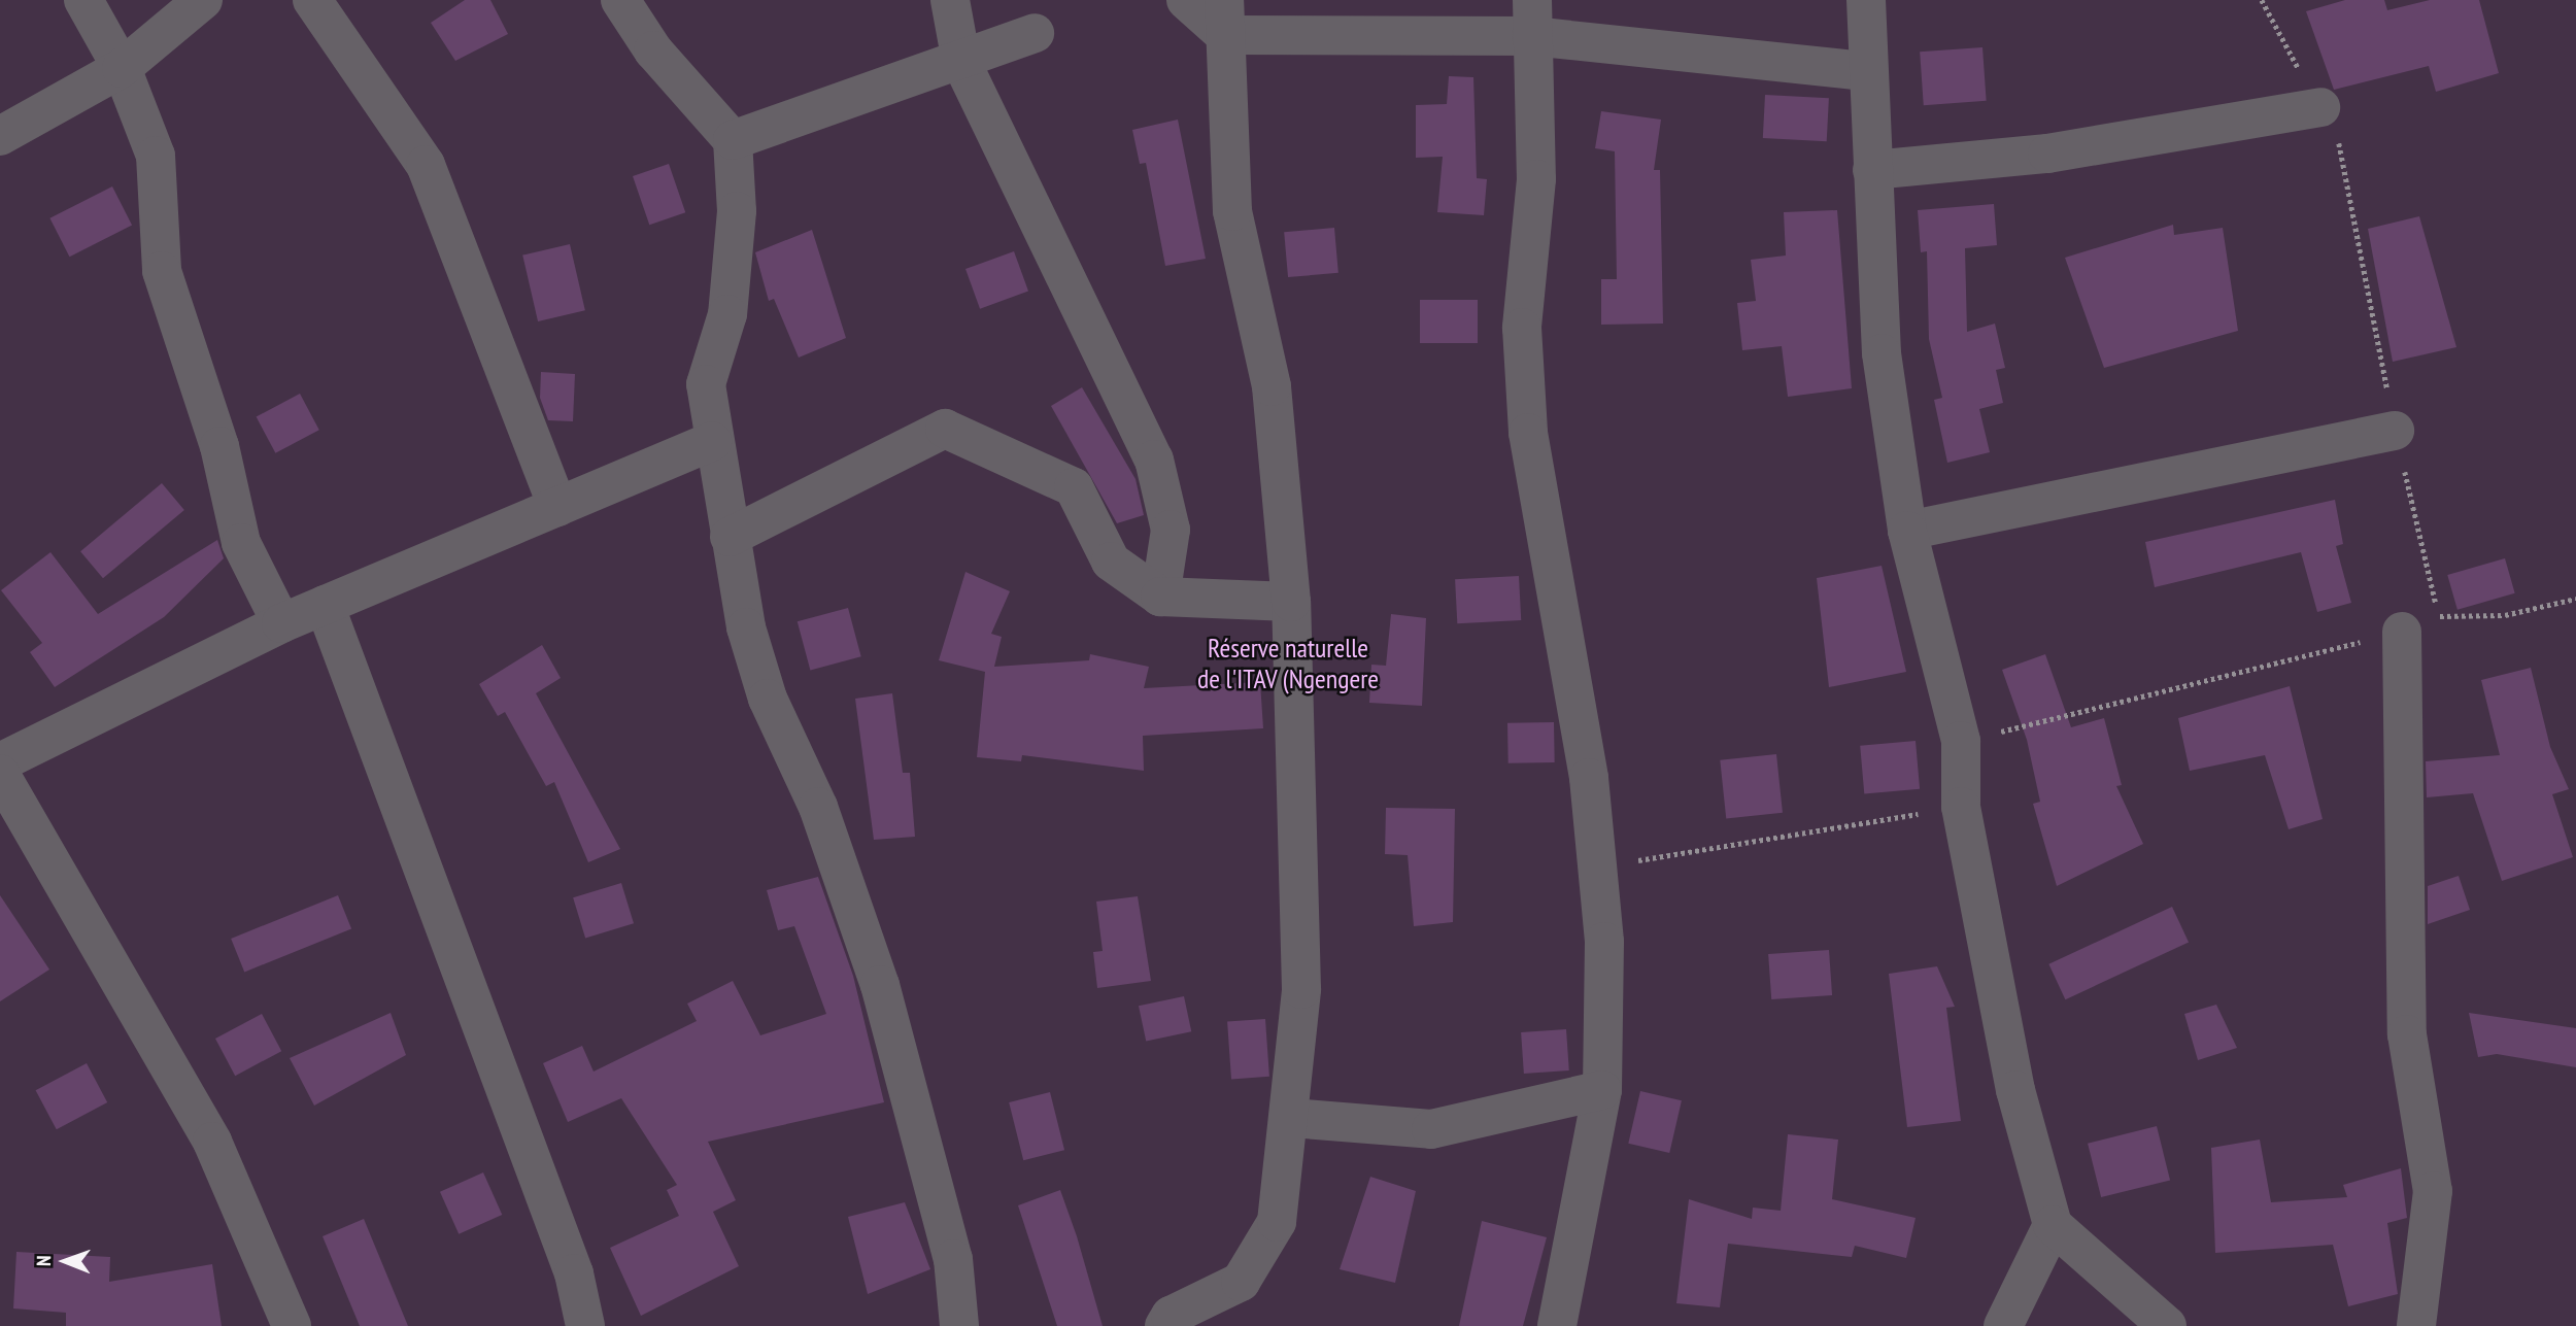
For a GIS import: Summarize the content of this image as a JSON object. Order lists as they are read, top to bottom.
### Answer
{
  "parks": ["Réserve naturelle de l'ITAV (Ngengere"],
  "north": "left"
}
